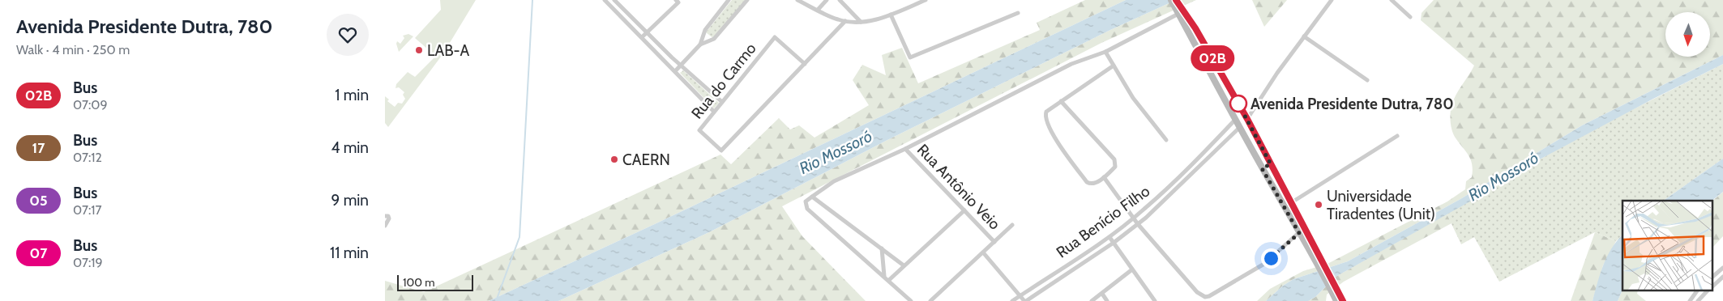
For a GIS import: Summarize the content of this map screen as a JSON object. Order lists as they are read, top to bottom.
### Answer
{
  "streets": {
    "street": ["Rua do Carmo", "Rua Antônio Veio", "Rua Benício Filho"]
  },
  "crossings": [
    ["Rua Antônio Veio", "Rua Benício Filho"]
  ],
  "water": ["Rio Mossoró"],
  "places": [
    "LAB-A",
    "Avenida Presidente Dutra, 780",
    "CAERN",
    "Universidade Tiradentes (Unit)"
  ],
  "lines": ["bus line 02B"],
  "scale_bar": "100 m",
  "north": "bottom",
  "page": {
    "heading": ["Avenida Presidente Dutra, 780", "Walk · 4 min · 250 m"],
    "on_map": "02B",
    "list": [
      {
        "mark": "02B",
        "name": "Bus",
        "note": "07:09",
        "value": "1 min"
      },
      {
        "mark": "17",
        "name": "Bus",
        "note": "07:12",
        "value": "4 min"
      },
      {
        "mark": "05",
        "name": "Bus",
        "note": "07:17",
        "value": "9 min"
      },
      {
        "mark": "07",
        "name": "Bus",
        "note": "07:19",
        "value": "11 min"
      }
    ],
    "scale": "100 m"
  }
}
